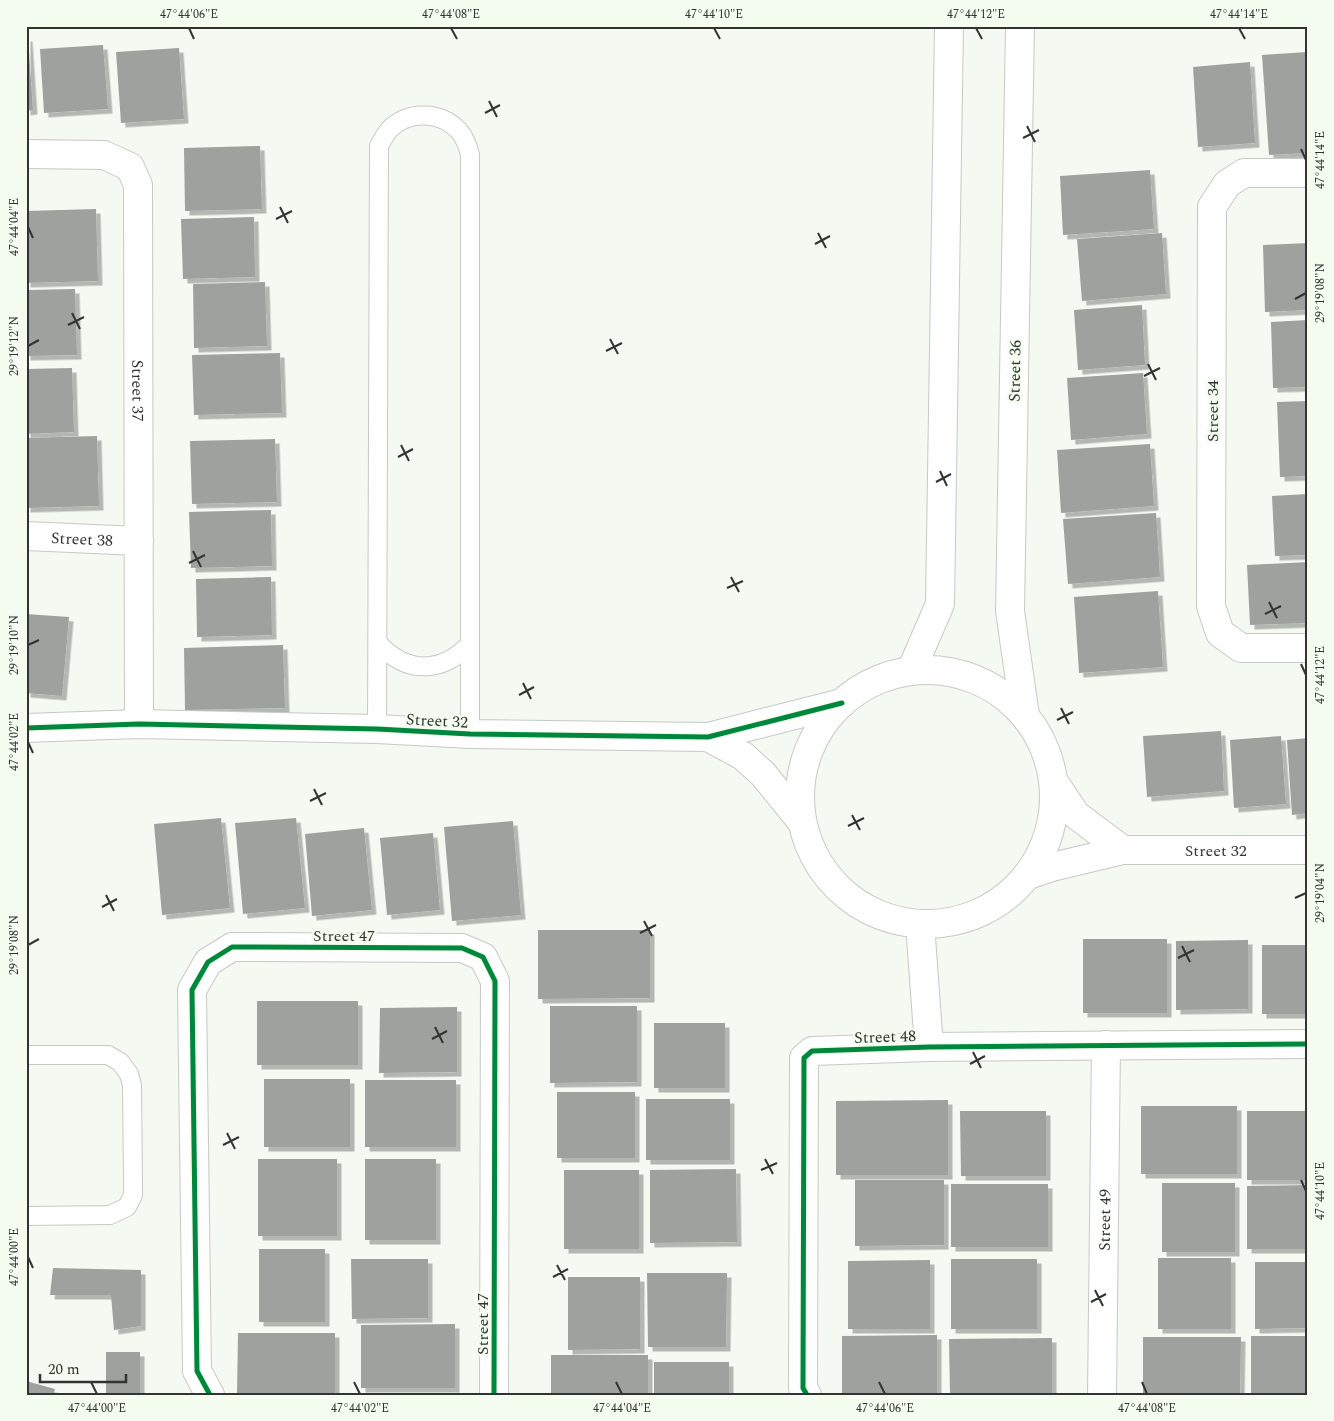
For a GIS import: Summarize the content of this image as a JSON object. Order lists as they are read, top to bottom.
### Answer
{
  "streets": {
    "street": [
      "Street 36",
      "Street 37",
      "Street 34",
      "Street 38",
      "Street 32",
      "Street 47",
      "Street 48",
      "Street 49"
    ]
  },
  "crossings": [
    ["Street 37", "Street 38"],
    ["Street 37", "Street 32"],
    ["Street 48", "Street 49"]
  ],
  "scale_bar": "20 m",
  "coordinates": [
    "47°44'06\"E",
    "47°44'08\"E",
    "47°44'10\"E",
    "47°44'12\"E",
    "47°44'14\"E",
    "47°44'04\"E",
    "29°19'08\"N",
    "29°19'12\"N",
    "29°19'10\"N",
    "47°44'02\"E",
    "29°19'04\"N",
    "47°44'00\"E"
  ]
}
